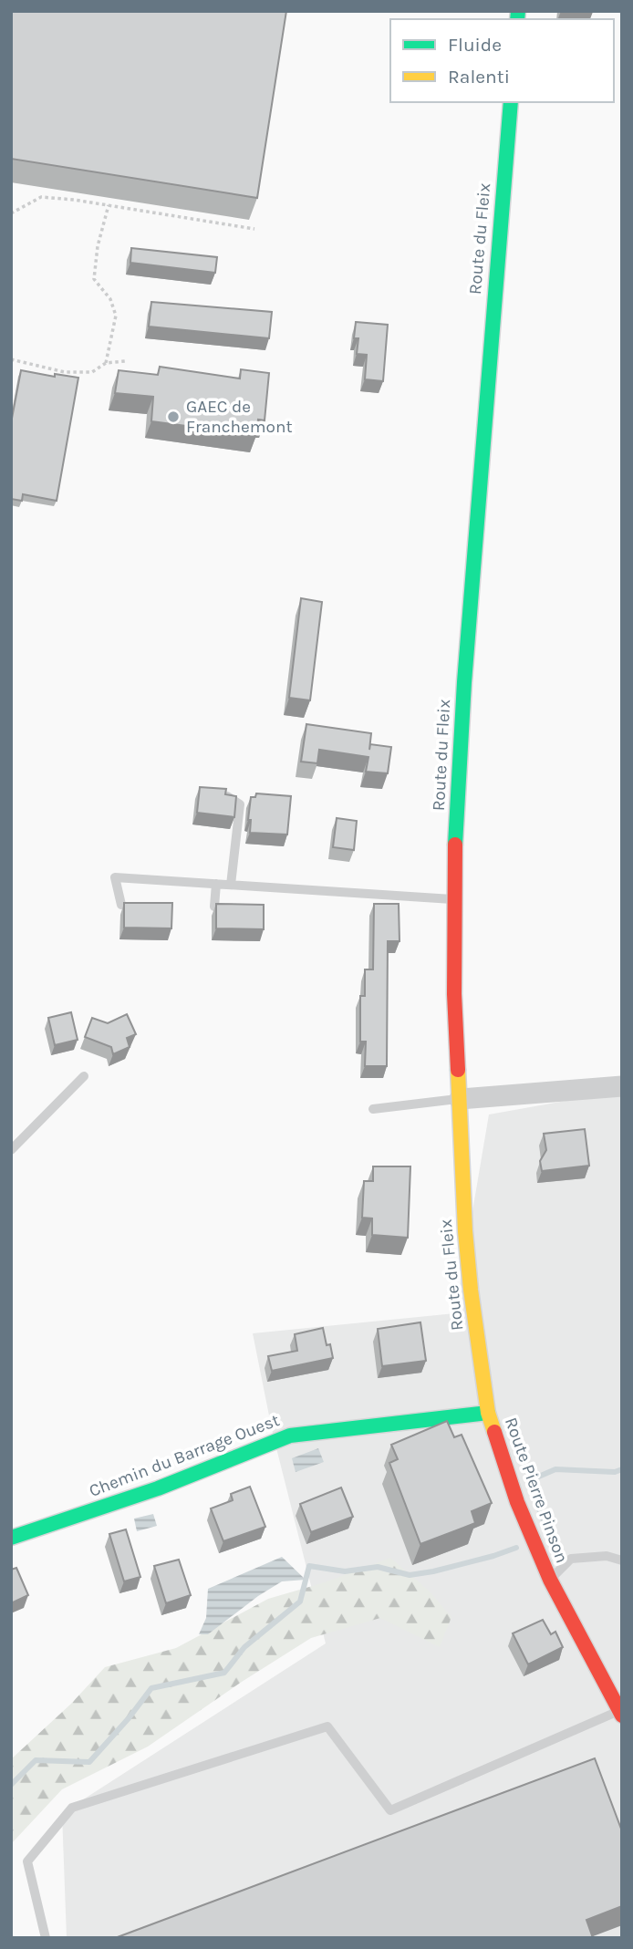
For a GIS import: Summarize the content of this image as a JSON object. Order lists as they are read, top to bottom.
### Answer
{
  "streets": {
    "main road": ["Route du Fleix", "Chemin du Barrage Ouest", "Route Pierre Pinson"]
  },
  "crossings": [
    ["Route du Fleix", "Chemin du Barrage Ouest"],
    ["Route du Fleix", "Route Pierre Pinson"],
    ["Chemin du Barrage Ouest", "Route Pierre Pinson"]
  ],
  "places": ["GAEC de Franchemont"],
  "legend": ["Fluide", "Ralenti"]
}
